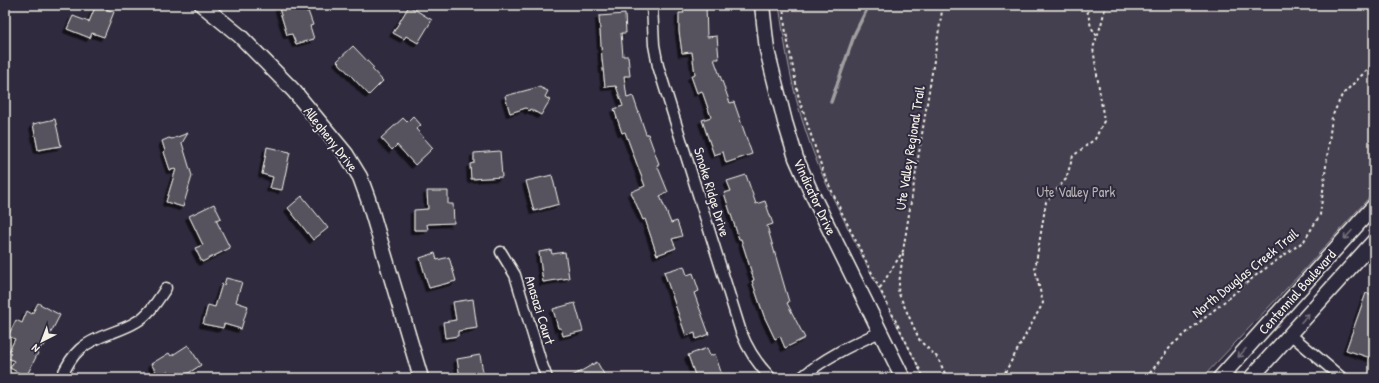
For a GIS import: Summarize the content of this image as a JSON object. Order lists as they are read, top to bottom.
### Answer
{
  "streets": {
    "main road": ["Allegheny Drive", "Vindicator Drive", "Centennial Boulevard"],
    "street": ["Smoke Ridge Drive", "Anasazi Court"],
    "path": ["Ute Valley Regional Trail", "North Douglas Creek Trail"]
  },
  "parks": ["Ute Valley Park"],
  "north": "bottom left"
}
